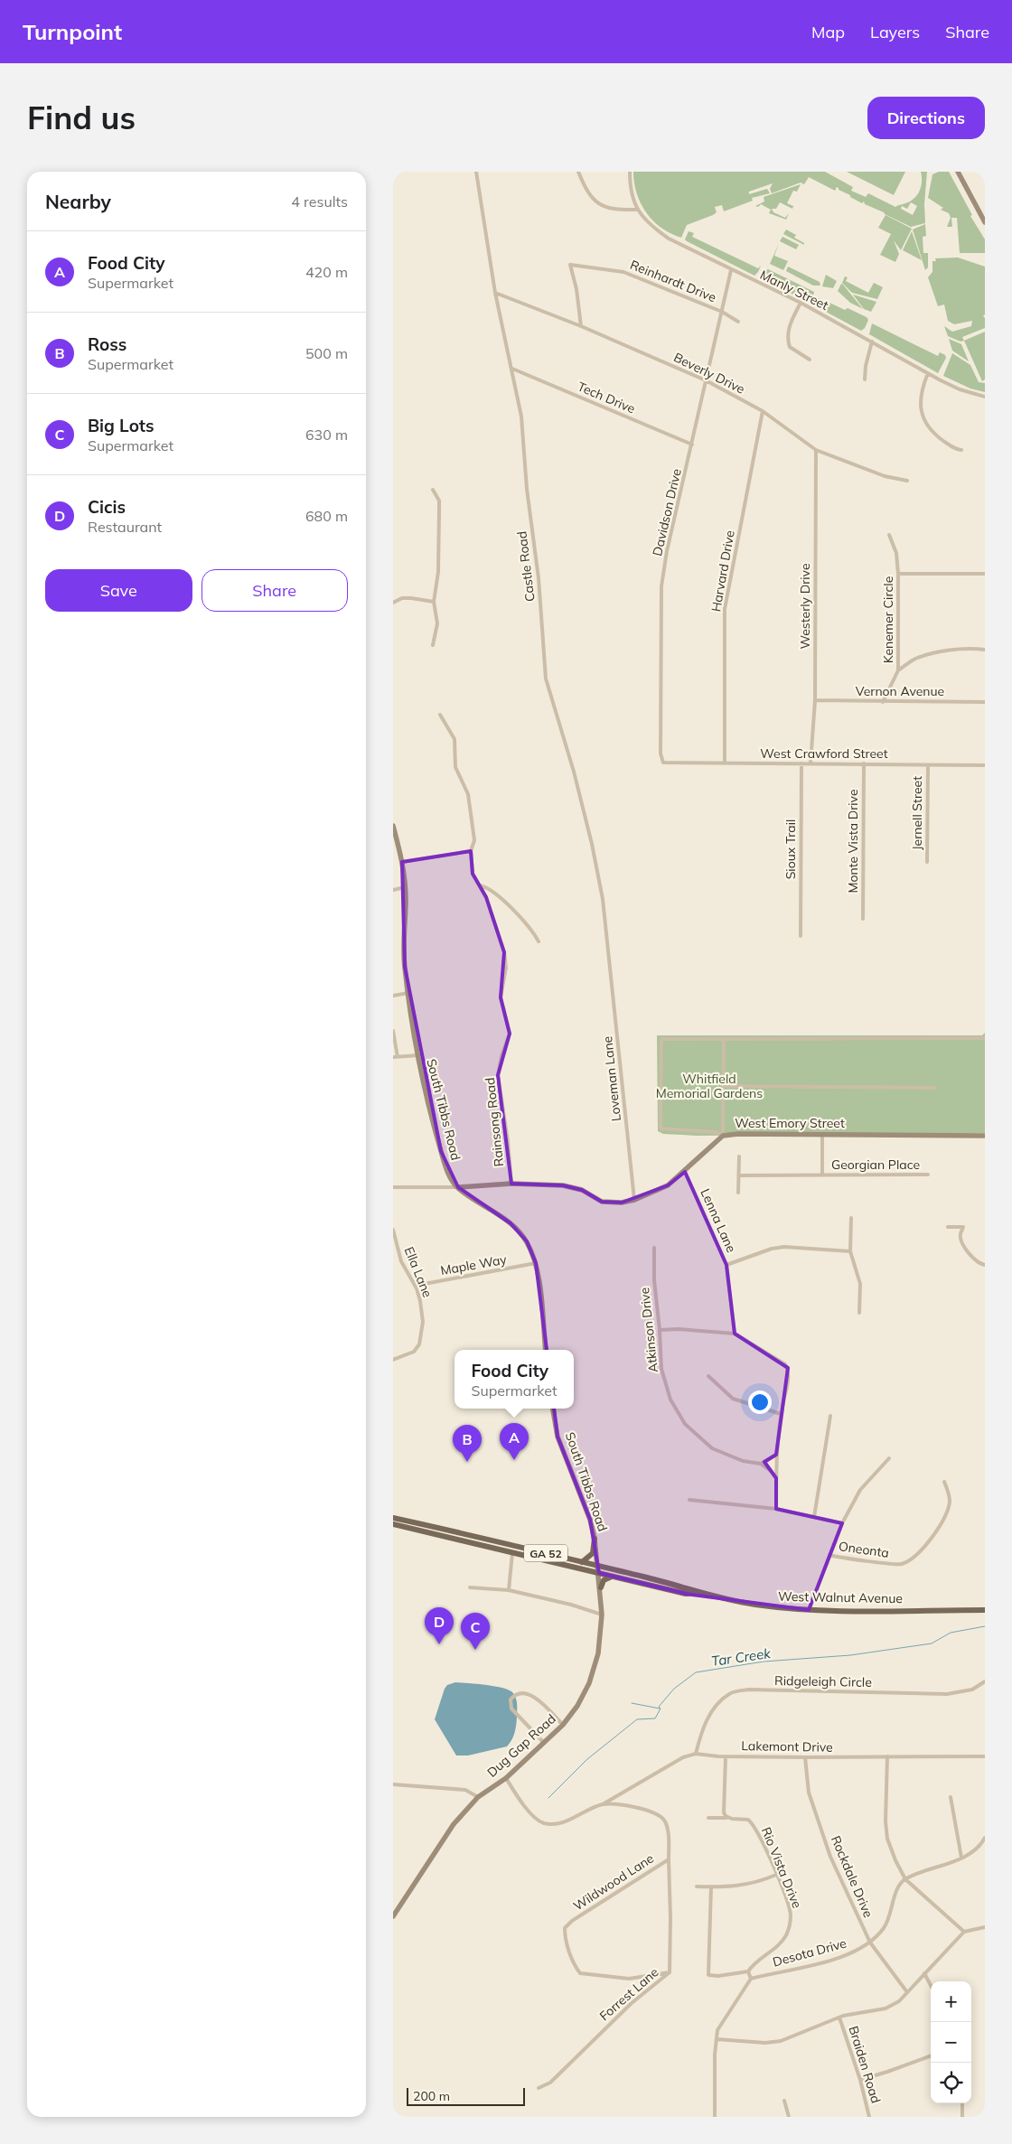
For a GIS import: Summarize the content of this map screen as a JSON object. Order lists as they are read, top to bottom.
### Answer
{
  "streets": {
    "main road": ["GA 52", "West Walnut Avenue"],
    "street": [
      "Reinhardt Drive",
      "Manly Street",
      "Beverly Drive",
      "Tech Drive",
      "Davidson Drive",
      "Castle Road",
      "Harvard Drive",
      "Westerly Drive",
      "Kenemer Circle",
      "Vernon Avenue",
      "West Crawford Street",
      "Jernell Street",
      "Monte Vista Drive",
      "Sioux Trail",
      "Loveman Lane",
      "South Tibbs Road",
      "Rainsong Road",
      "West Emory Street",
      "Georgian Place",
      "Lenna Lane",
      "Maple Way",
      "Ella Lane",
      "Atkinson Drive",
      "Oneonta",
      "Ridgeleigh Circle",
      "Dug Gap Road",
      "Lakemont Drive",
      "Rio Vista Drive",
      "Rockdale Drive",
      "Wildwood Lane",
      "Desota Drive",
      "Forrest Lane",
      "Braiden Road"
    ]
  },
  "crossings": [
    ["Reinhardt Drive", "Beverly Drive"],
    ["Reinhardt Drive", "Davidson Drive"],
    ["Manly Street", "Davidson Drive"],
    ["Beverly Drive", "Davidson Drive"],
    ["Beverly Drive", "Castle Road"],
    ["Beverly Drive", "Harvard Drive"],
    ["Beverly Drive", "Westerly Drive"],
    ["Tech Drive", "Davidson Drive"],
    ["Tech Drive", "Castle Road"],
    ["Davidson Drive", "West Crawford Street"],
    ["Castle Road", "Loveman Lane"],
    ["Harvard Drive", "West Crawford Street"],
    ["Westerly Drive", "Vernon Avenue"],
    ["Westerly Drive", "West Crawford Street"],
    ["Kenemer Circle", "Vernon Avenue"],
    ["West Crawford Street", "Jernell Street"],
    ["West Crawford Street", "Monte Vista Drive"],
    ["West Crawford Street", "Sioux Trail"],
    ["Loveman Lane", "West Emory Street"],
    ["South Tibbs Road", "West Emory Street"],
    ["South Tibbs Road", "Maple Way"],
    ["South Tibbs Road", "West Walnut Avenue"],
    ["South Tibbs Road", "Dug Gap Road"],
    ["Rainsong Road", "West Emory Street"],
    ["West Emory Street", "Georgian Place"],
    ["West Emory Street", "Lenna Lane"],
    ["Maple Way", "Ella Lane"],
    ["West Walnut Avenue", "Dug Gap Road"],
    ["Ridgeleigh Circle", "Lakemont Drive"],
    ["Dug Gap Road", "Wildwood Lane"],
    ["Lakemont Drive", "Rockdale Drive"],
    ["Lakemont Drive", "Wildwood Lane"],
    ["Rockdale Drive", "Desota Drive"],
    ["Wildwood Lane", "Forrest Lane"]
  ],
  "water": ["Tar Creek"],
  "parks": ["Whitfield Memorial Gardens"],
  "scale_bar": "200 m",
  "page": {
    "header": "Turnpoint",
    "nav": ["Map", "Layers", "Share"],
    "buttons": [
      "Directions",
      ["Save", "Share"]
    ],
    "title": "Find us",
    "heading": ["Nearby", "4 results"],
    "list": [
      {
        "mark": "A",
        "name": "Food City",
        "note": "Supermarket",
        "value": "420 m"
      },
      {
        "mark": "B",
        "name": "Ross",
        "note": "Supermarket",
        "value": "500 m"
      },
      {
        "mark": "C",
        "name": "Big Lots",
        "note": "Supermarket",
        "value": "630 m"
      },
      {
        "mark": "D",
        "name": "Cicis",
        "note": "Restaurant",
        "value": "680 m"
      }
    ],
    "popup": ["Food City", "Supermarket"],
    "pins": [
      "A",
      "B",
      "D",
      "C"
    ],
    "map_buttons": ["+", "−"],
    "scale": "200 m"
  }
}
